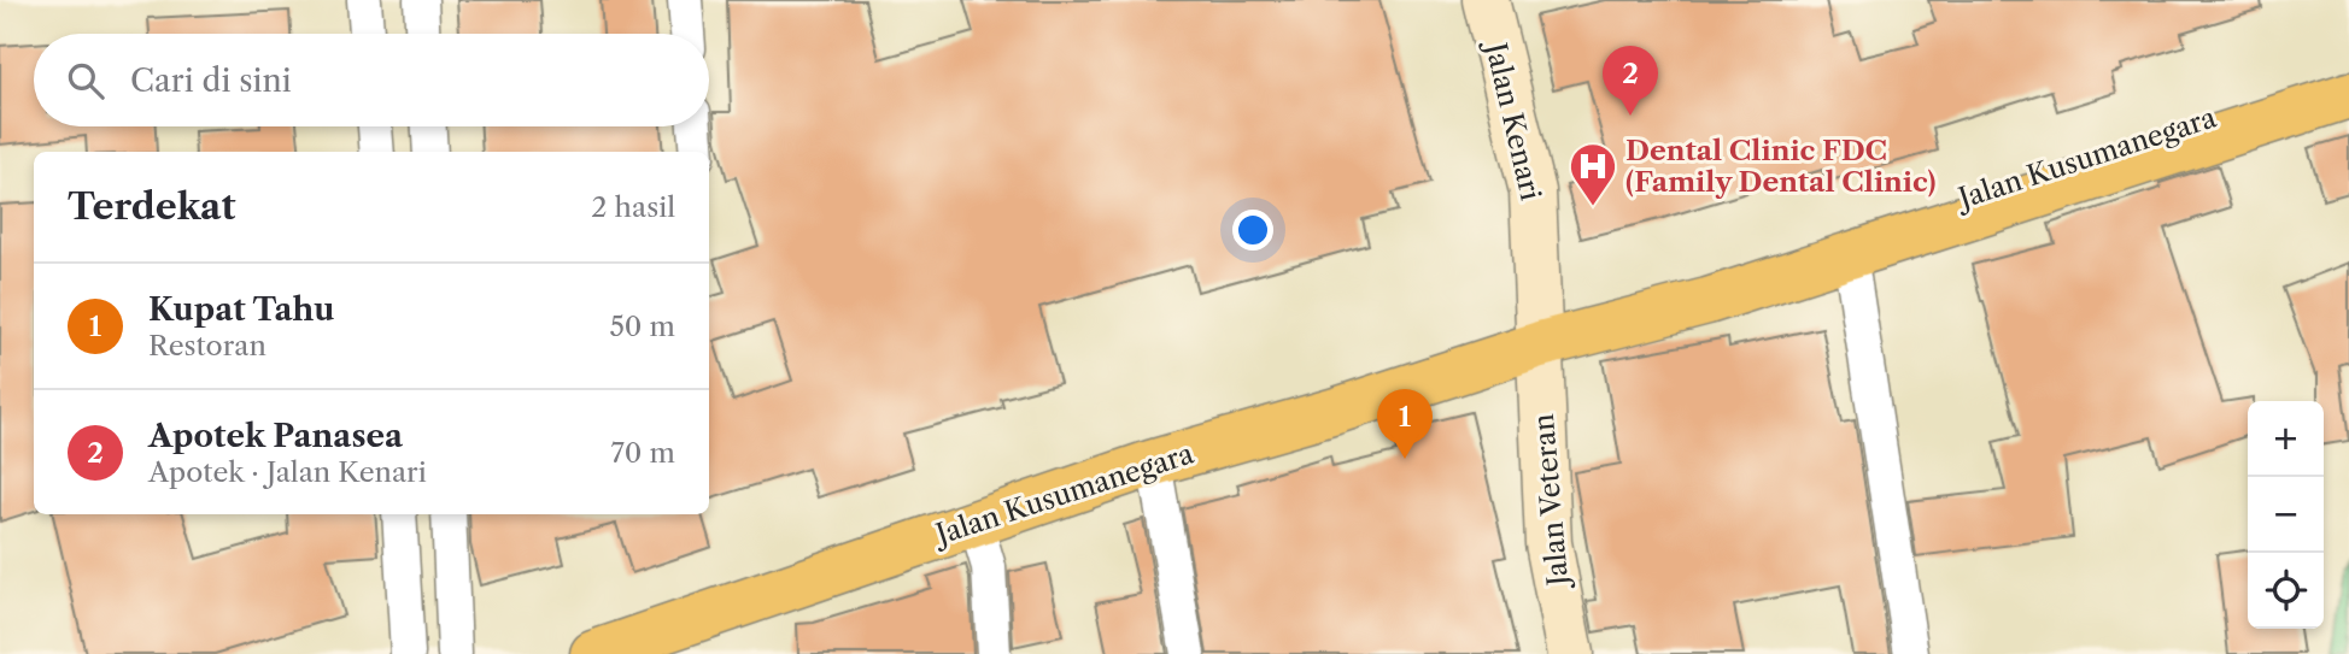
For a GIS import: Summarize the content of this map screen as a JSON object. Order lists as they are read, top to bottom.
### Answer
{
  "streets": {
    "main road": ["Jalan Kenari", "Jalan Kusumanegara", "Jalan Veteran"]
  },
  "crossings": [
    ["Jalan Kenari", "Jalan Kusumanegara"],
    ["Jalan Kenari", "Jalan Veteran"],
    ["Jalan Kusumanegara", "Jalan Veteran"]
  ],
  "places": {
    "hospital": ["Dental Clinic FDC (Family Dental Clinic)"]
  },
  "page": {
    "search": "Cari di sini",
    "pins": ["2", "1"],
    "heading": ["Terdekat", "2 hasil"],
    "list": [
      {
        "mark": "1",
        "name": "Kupat Tahu",
        "note": "Restoran",
        "value": "50 m"
      },
      {
        "mark": "2",
        "name": "Apotek Panasea",
        "note": "Apotek · Jalan Kenari",
        "value": "70 m"
      }
    ],
    "map_buttons": ["+", "−"]
  }
}
